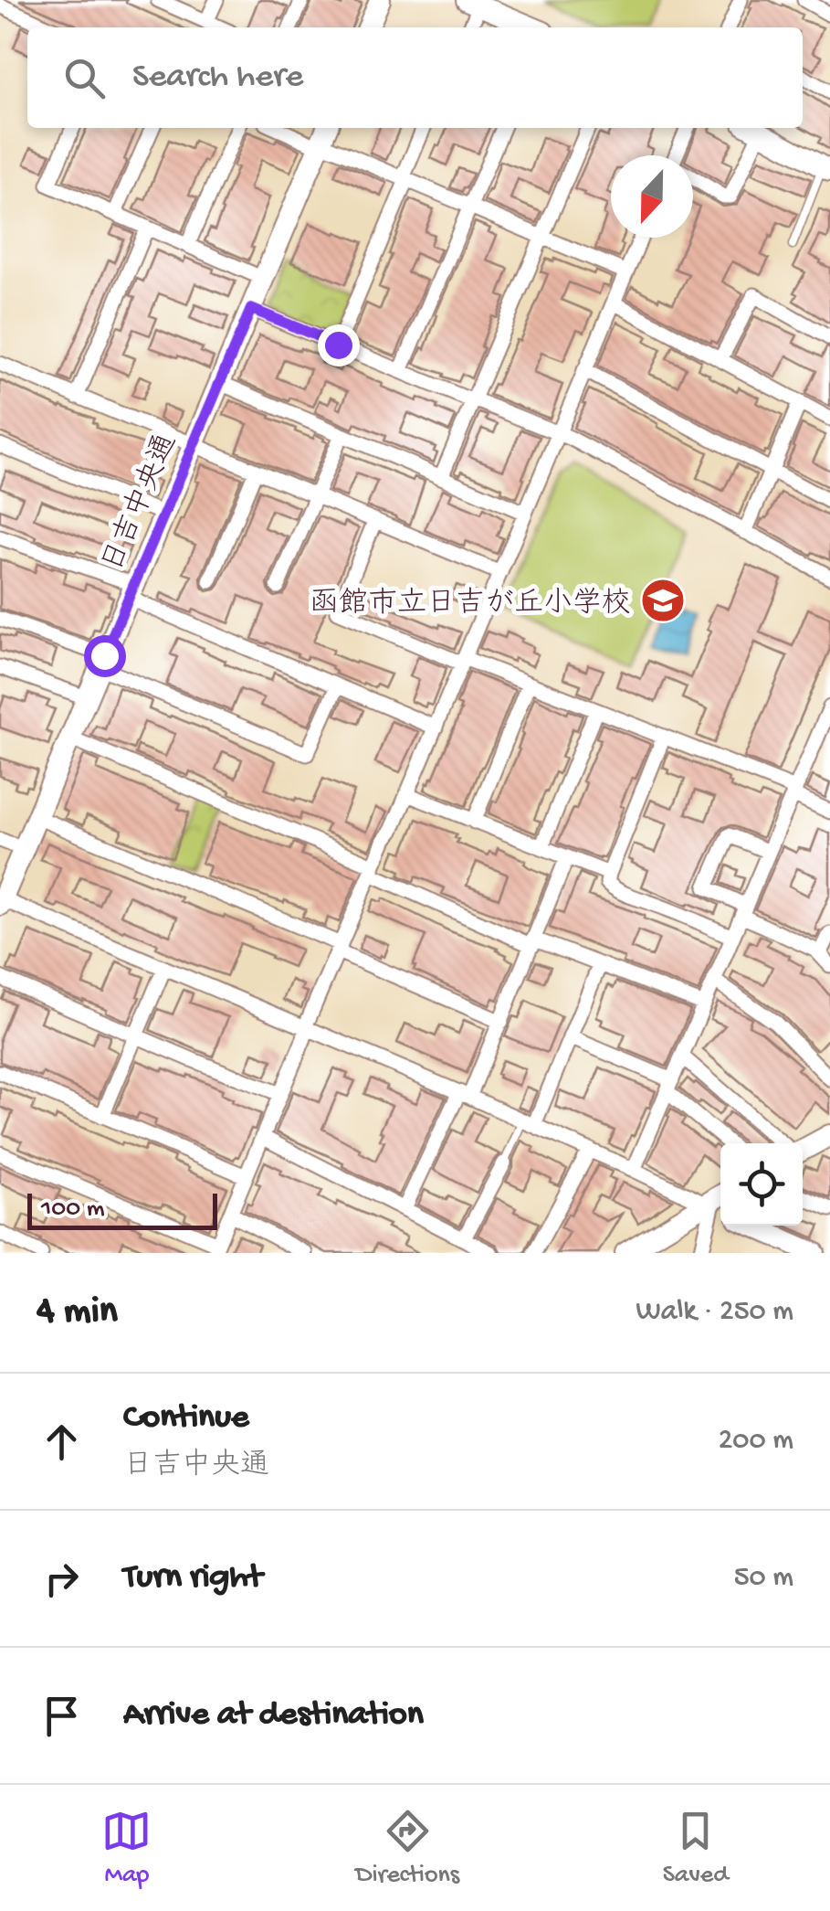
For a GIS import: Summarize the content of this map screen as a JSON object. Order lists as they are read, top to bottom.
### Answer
{
  "streets": {
    "street": ["日吉中央通"]
  },
  "places": {
    "school or university": ["函館市立日吉が丘小学校"]
  },
  "scale_bar": "100 m",
  "north": "bottom",
  "page": {
    "search": "Search here",
    "scale": "100 m",
    "heading": ["4 min", "Walk · 250 m"],
    "list": [
      ["Continue", "日吉中央通", "200 m"],
      ["Turn right", "50 m"],
      "Arrive at destination"
    ],
    "nav": ["Map", "Directions", "Saved"]
  }
}
